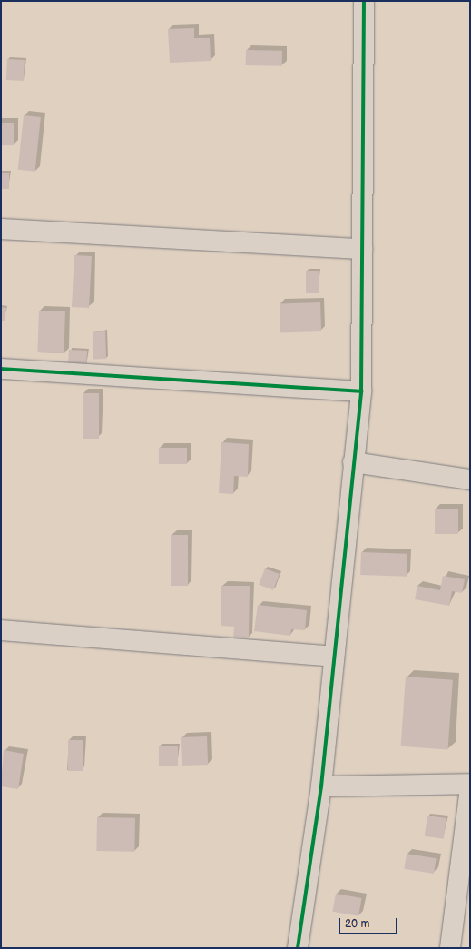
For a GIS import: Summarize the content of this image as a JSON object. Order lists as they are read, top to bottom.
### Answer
{
  "scale_bar": "20 m"
}
